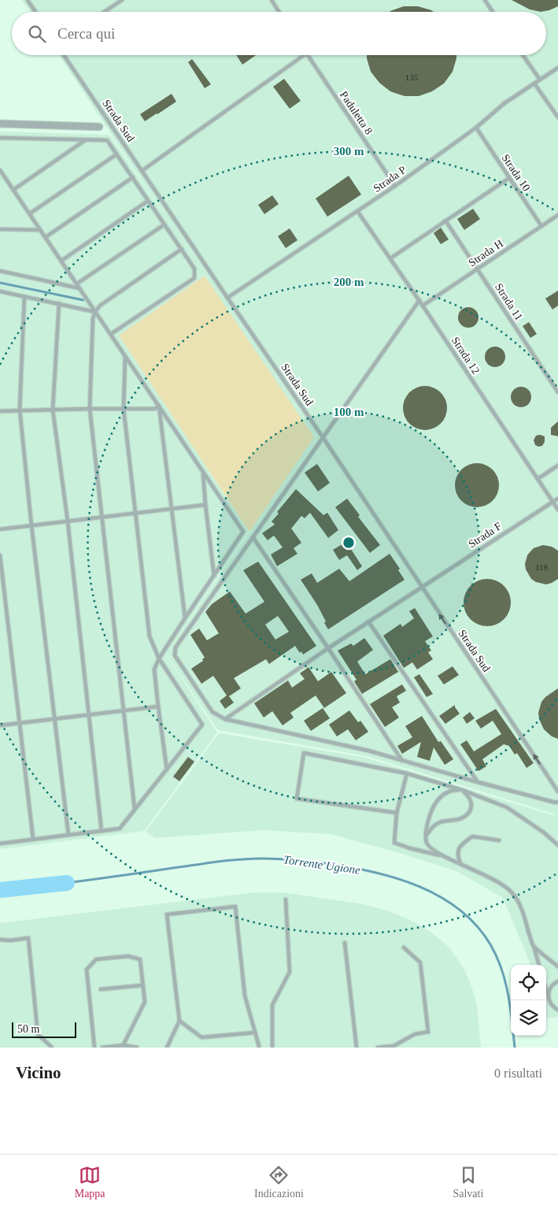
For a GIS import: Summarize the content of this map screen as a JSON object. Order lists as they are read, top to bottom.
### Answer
{
  "streets": {
    "lane": [
      "Paduletta 8",
      "Strada Sud",
      "Strada 10",
      "Strada P",
      "Strada H",
      "Strada 11",
      "Strada 12",
      "Strada F"
    ]
  },
  "crossings": [
    ["Paduletta 8", "Strada P"],
    ["Strada Sud", "Strada P"],
    ["Strada Sud", "Strada F"],
    ["Strada 10", "Strada P"],
    ["Strada 10", "Strada H"],
    ["Strada P", "Strada 12"],
    ["Strada H", "Strada 11"],
    ["Strada H", "Strada 12"],
    ["Strada 12", "Strada F"]
  ],
  "water": ["Torrente Ugione"],
  "house_numbers": ["135", "118"],
  "scale_bar": "50 m",
  "page": {
    "search": "Cerca qui",
    "scale": "50 m",
    "heading": ["Vicino", "0 risultati"],
    "nav": ["Mappa", "Indicazioni", "Salvati"]
  },
  "rings": ["300 m", "200 m", "100 m"]
}
